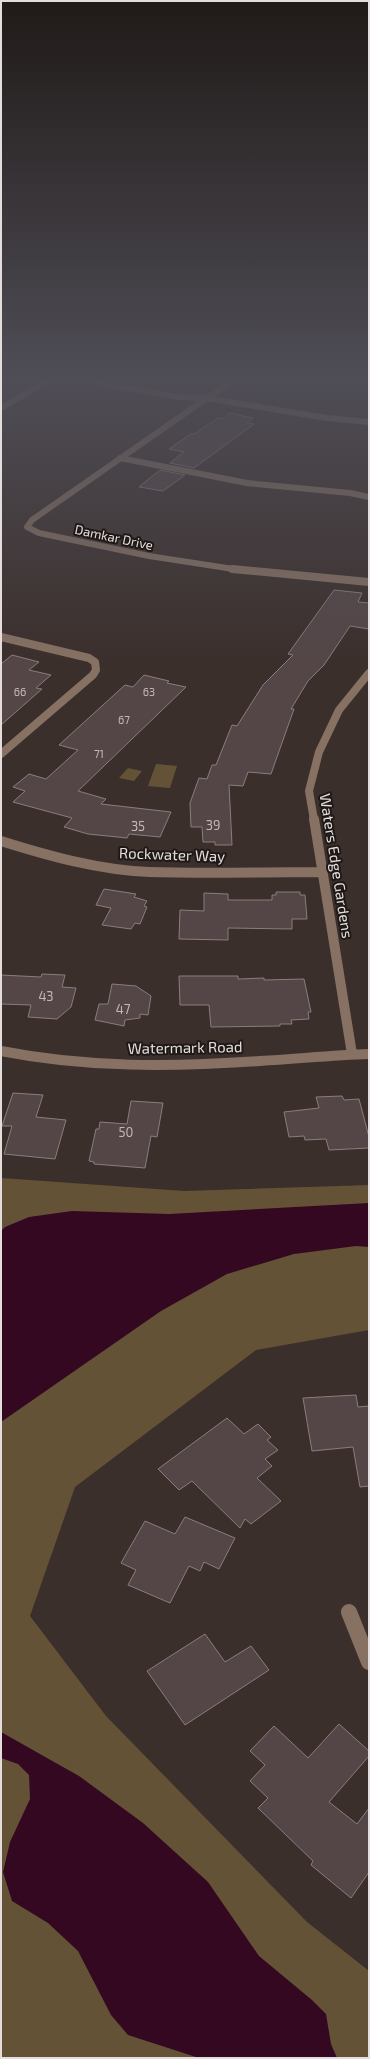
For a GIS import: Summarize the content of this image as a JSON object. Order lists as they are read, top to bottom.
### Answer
{
  "streets": {
    "street": [
      "Damkar Drive",
      "Rockwater Way",
      "Waters Edge Gardens",
      "Watermark Road"
    ]
  },
  "crossings": [
    ["Rockwater Way", "Waters Edge Gardens"],
    ["Waters Edge Gardens", "Watermark Road"]
  ],
  "house_numbers": [
    "66",
    "63",
    "67",
    "71",
    "39",
    "35",
    "43",
    "47",
    "50"
  ]
}
